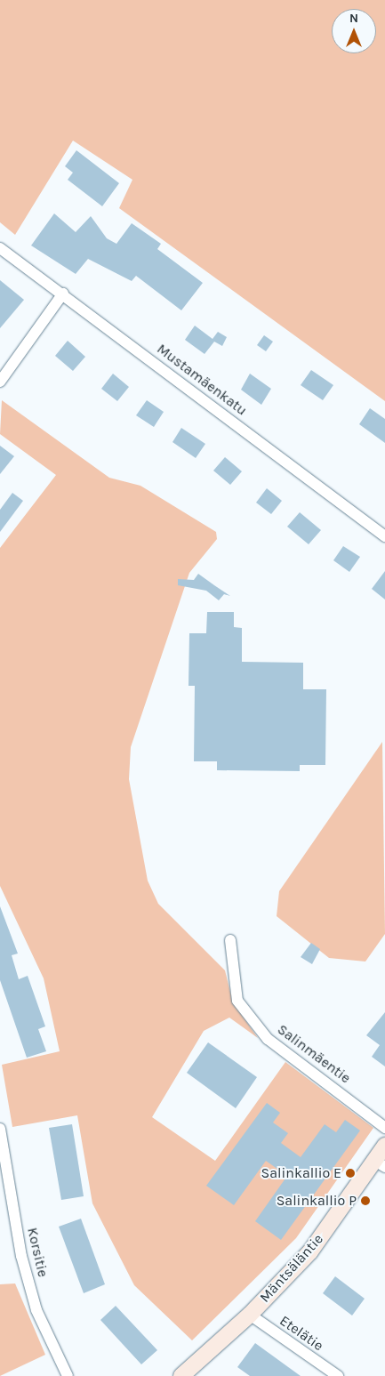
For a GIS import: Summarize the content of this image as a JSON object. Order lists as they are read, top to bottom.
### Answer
{
  "streets": {
    "street": [
      "Mustamäenkatu",
      "Salinmäentie",
      "Korsitie",
      "Mäntsäläntie",
      "Etelätie"
    ]
  },
  "crossings": [
    ["Mäntsäläntie", "Etelätie"]
  ],
  "places": ["Salinkallio E", "Salinkallio P"],
  "north": "top"
}
